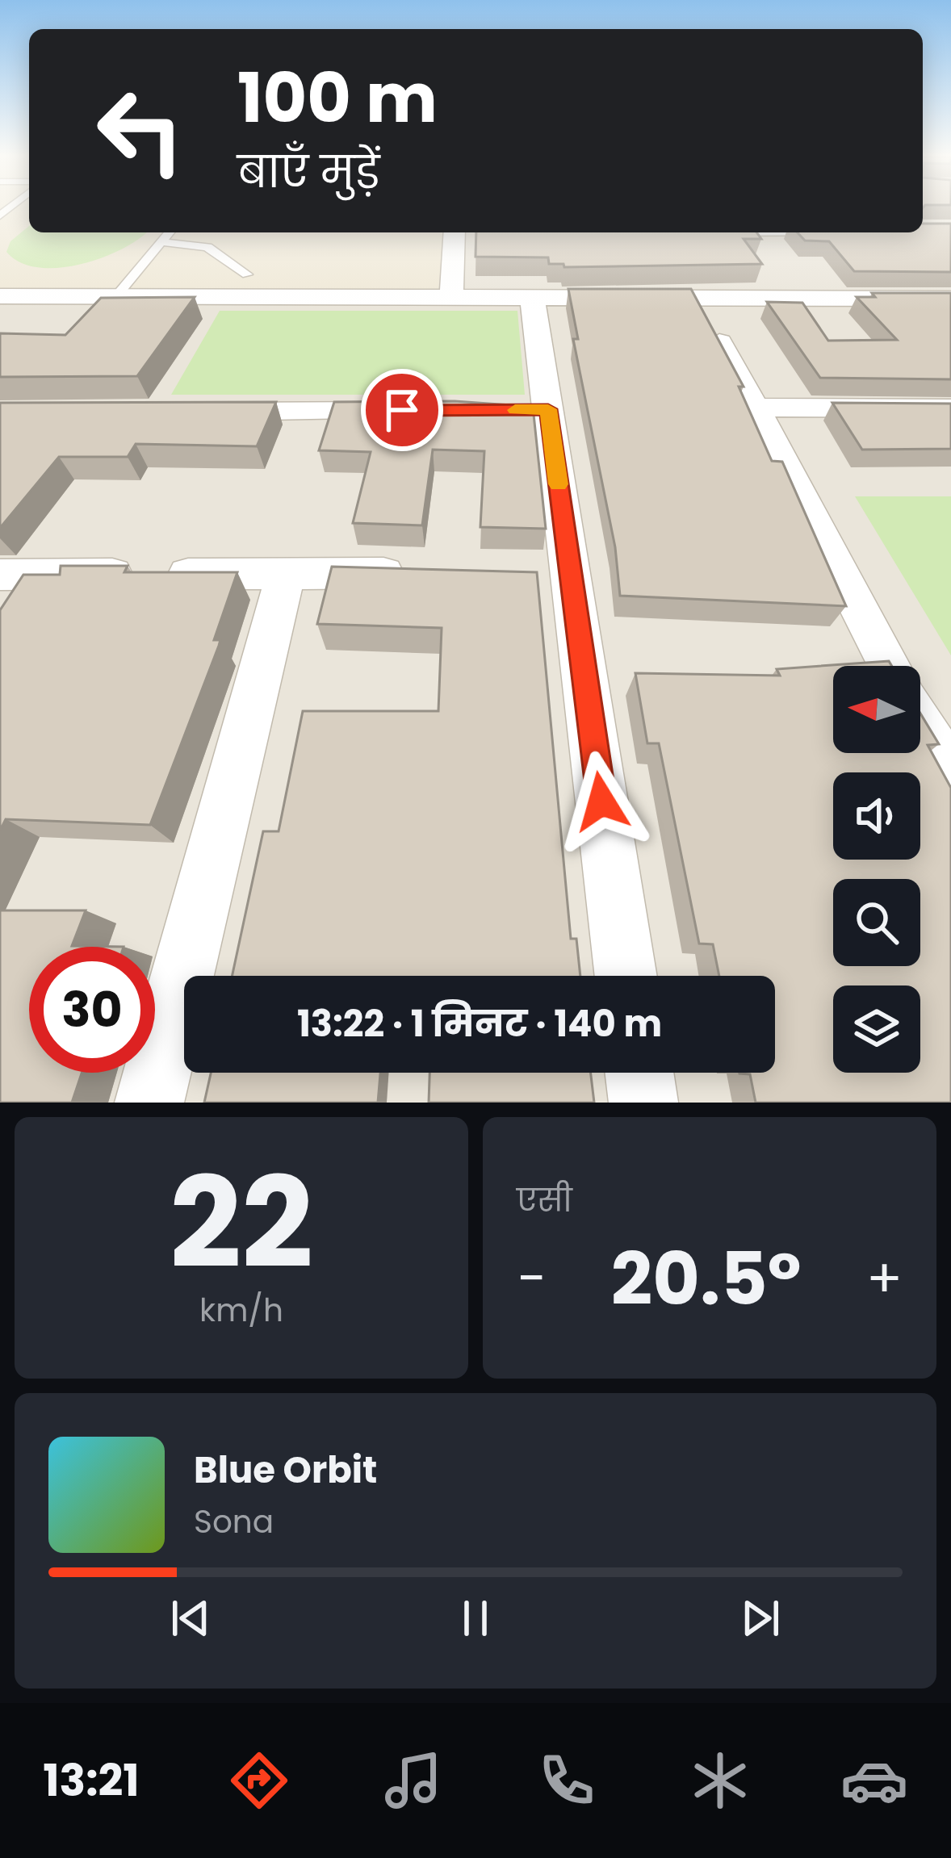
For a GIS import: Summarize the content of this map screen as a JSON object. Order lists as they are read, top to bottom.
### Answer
{
  "north": "left",
  "page": {
    "turn": ["100 m", "बाएँ मुड़ें"],
    "limit": "30",
    "trip": "13:22 · 1 मिनट · 140 m",
    "tile": [
      ["22", "km/h"],
      "एसी"
    ],
    "heat": ["−", "20.5°", "+"],
    "song": ["Blue Orbit", "Sona"],
    "tabs": "13:21"
  }
}
